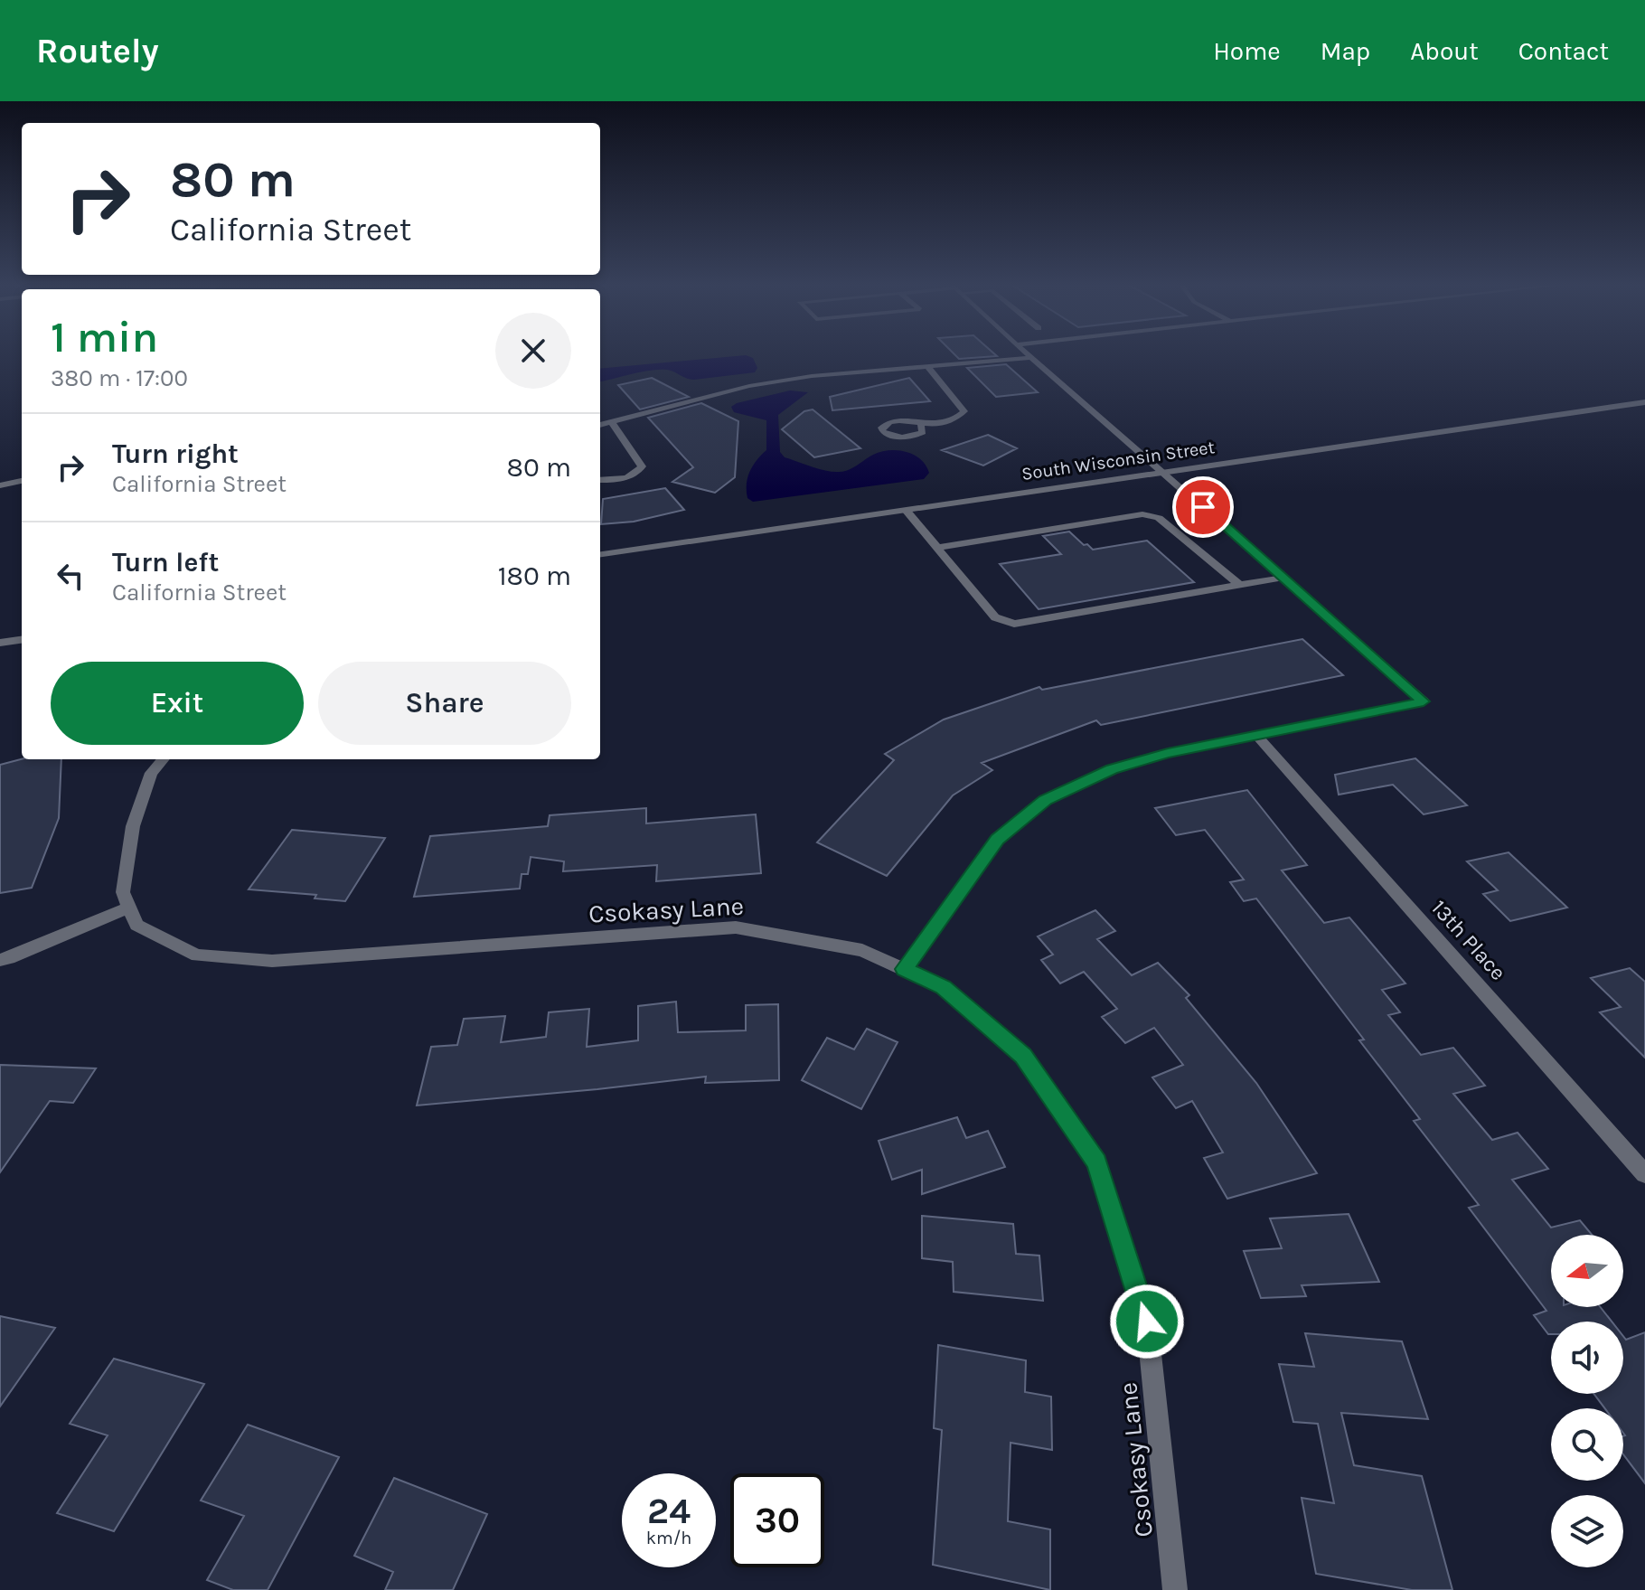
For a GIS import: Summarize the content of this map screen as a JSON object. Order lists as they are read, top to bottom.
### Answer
{
  "streets": {
    "street": ["South Wisconsin Street", "Csokasy Lane", "13th Place"]
  },
  "north": "left",
  "page": {
    "header": "Routely",
    "nav": [
      "Home",
      "Map",
      "About",
      "Contact"
    ],
    "turn": ["80 m", "California Street"],
    "heading": ["1 min", "380 m · 17:00"],
    "list": [
      {
        "name": "Turn right",
        "note": "California Street",
        "value": "80 m"
      },
      {
        "name": "Turn left",
        "note": "California Street",
        "value": "180 m"
      }
    ],
    "buttons": ["Exit", "Share"],
    "speed": "24 km/h",
    "limit": "30"
  }
}
